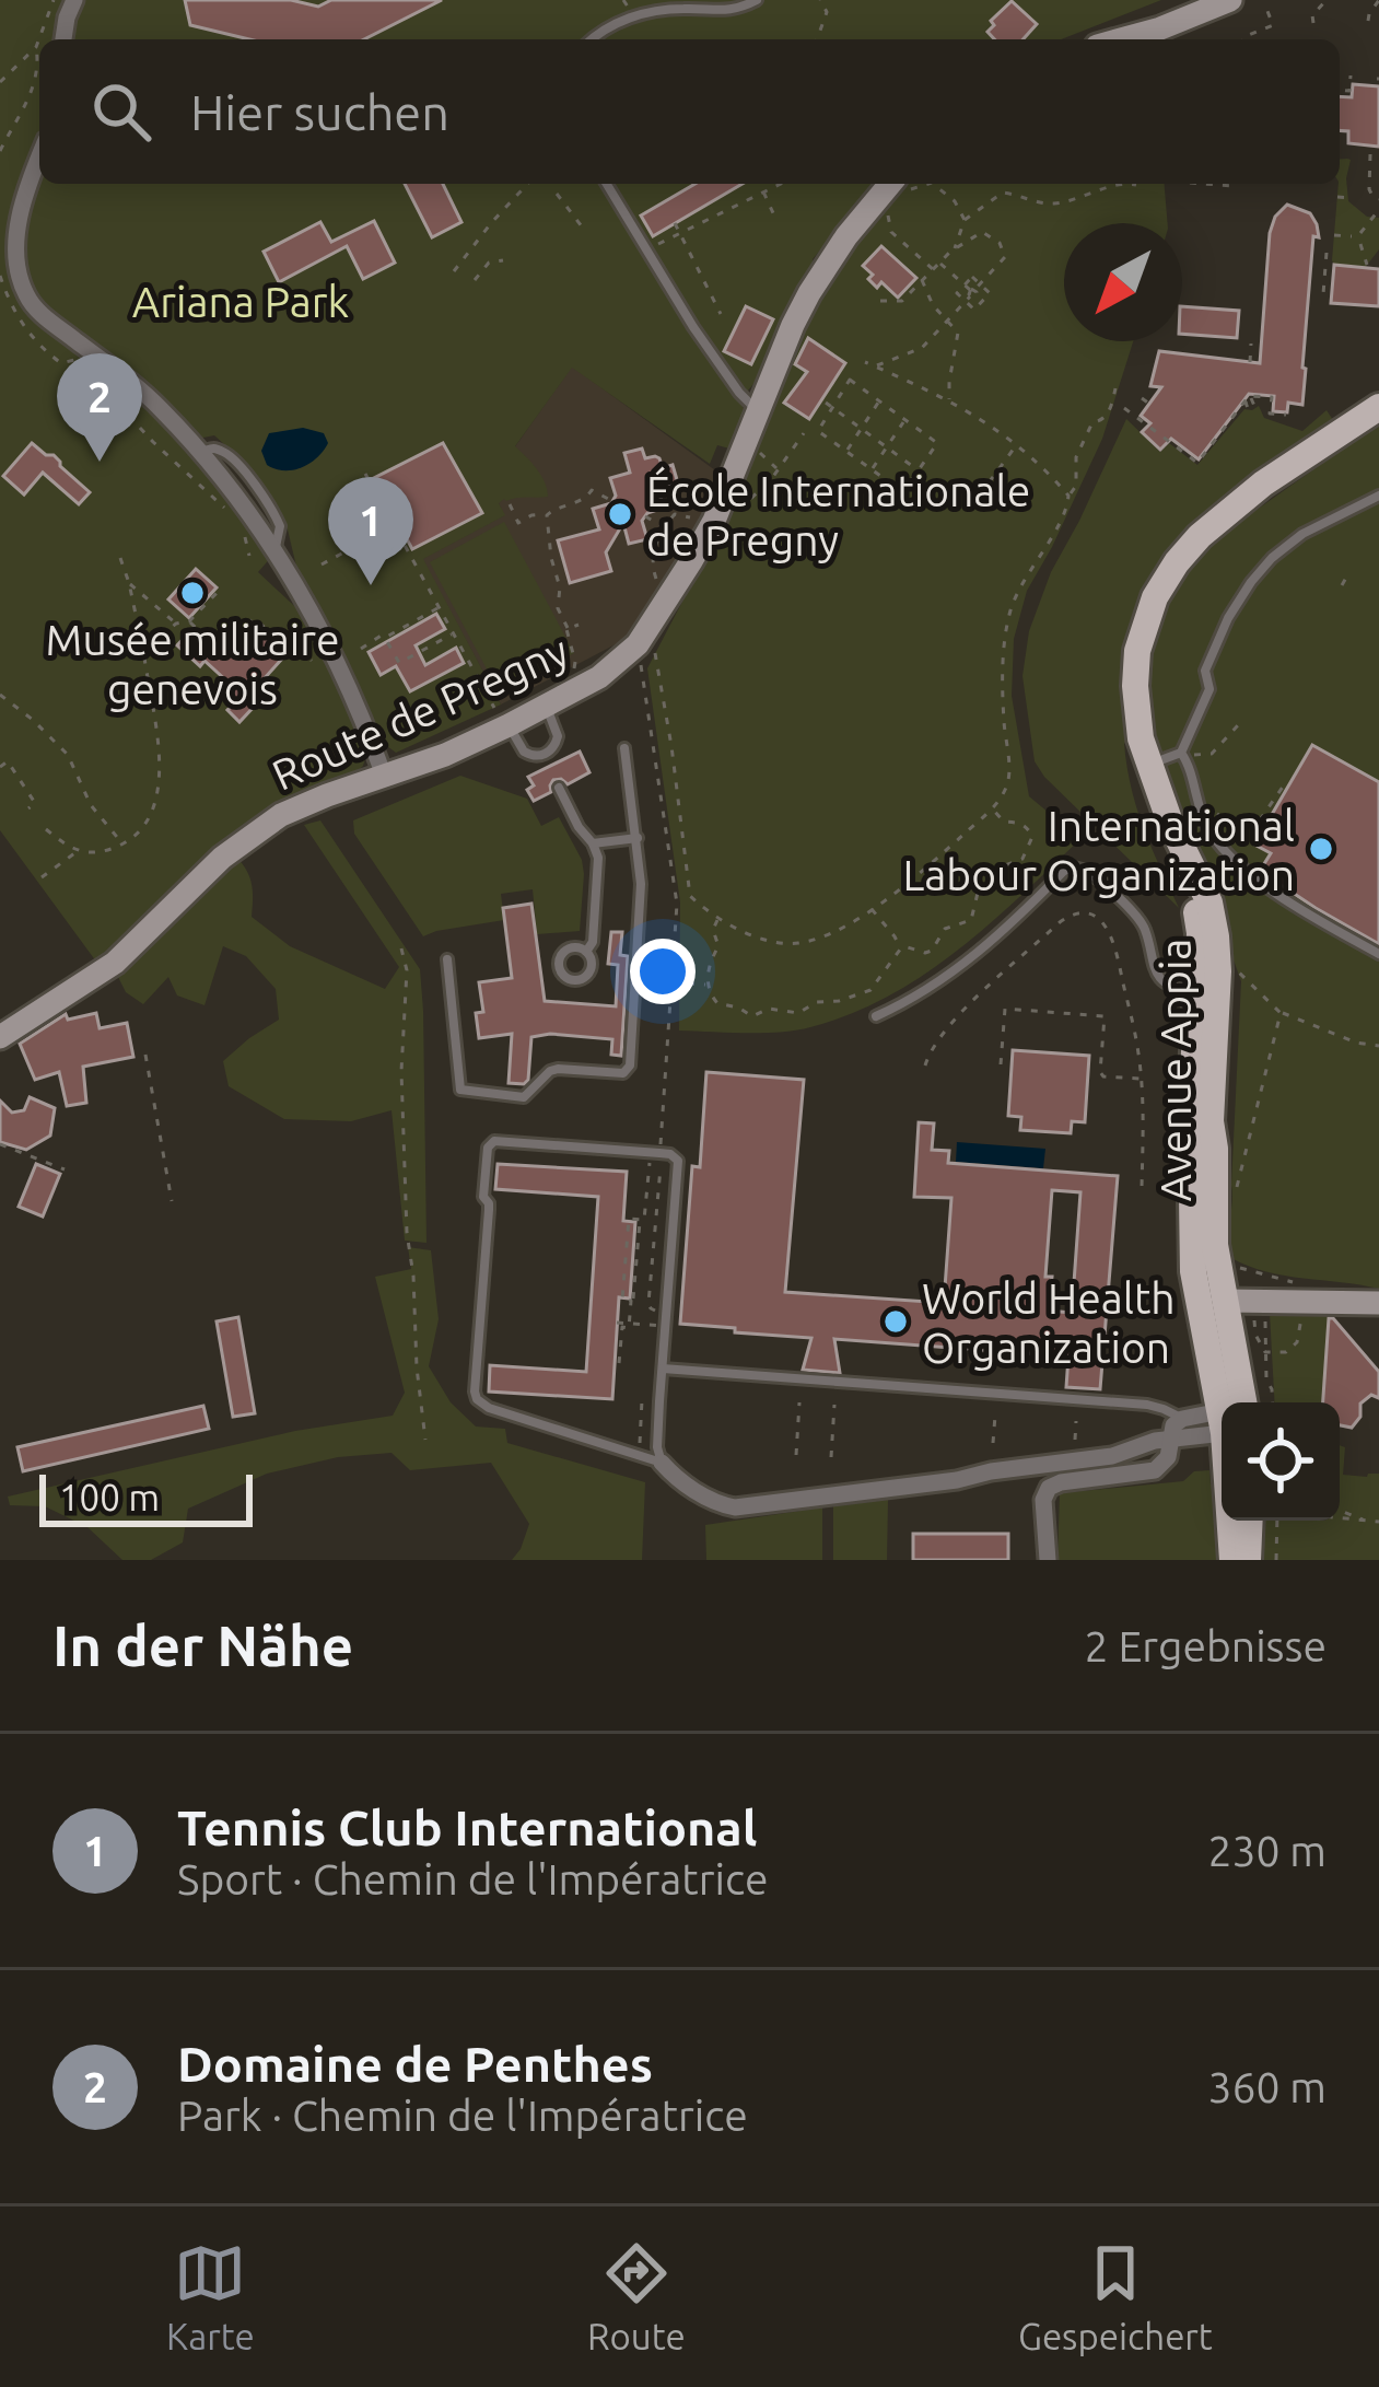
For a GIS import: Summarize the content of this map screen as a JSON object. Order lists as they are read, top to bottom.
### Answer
{
  "streets": {
    "main road": ["Avenue Appia"],
    "street": ["Route de Pregny"]
  },
  "parks": ["Ariana Park"],
  "places": [
    "École Internationale de Pregny",
    "Musée militaire genevois",
    "International Labour Organization",
    "World Health Organization"
  ],
  "scale_bar": "100 m",
  "north": "bottom left",
  "page": {
    "search": "Hier suchen",
    "pins": ["2", "1"],
    "scale": "100 m",
    "heading": ["In der Nähe", "2 Ergebnisse"],
    "list": [
      {
        "mark": "1",
        "name": "Tennis Club International",
        "note": "Sport · Chemin de l'Impératrice",
        "value": "230 m"
      },
      {
        "mark": "2",
        "name": "Domaine de Penthes",
        "note": "Park · Chemin de l'Impératrice",
        "value": "360 m"
      }
    ],
    "nav": ["Karte", "Route", "Gespeichert"]
  }
}
